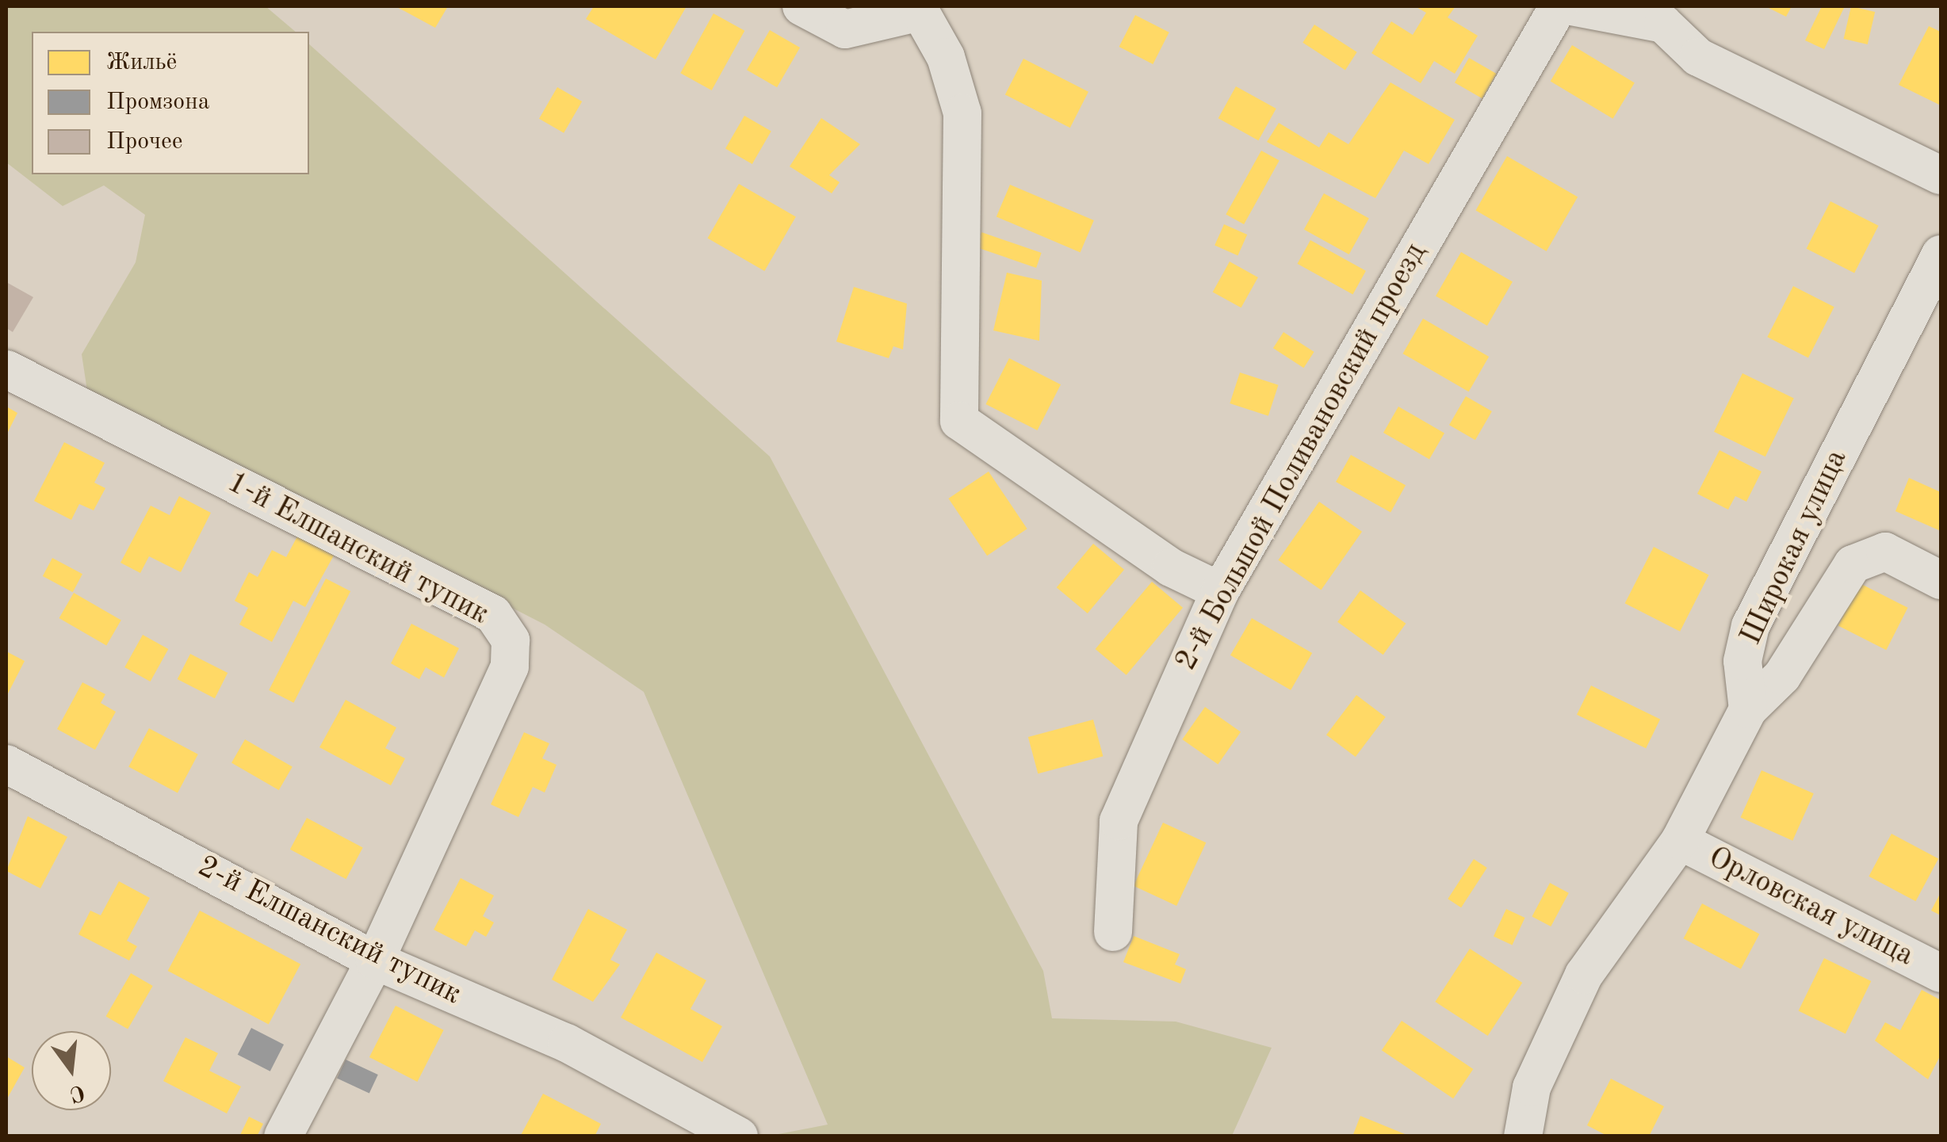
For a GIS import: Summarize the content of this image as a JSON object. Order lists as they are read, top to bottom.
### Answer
{
  "streets": {
    "street": [
      "2-й Большой Поливановский проезд",
      "Широкая улица",
      "1-й Елшанский тупик",
      "Орловская улица",
      "2-й Елшанский тупик"
    ]
  },
  "crossings": [
    ["1-й Елшанский тупик", "2-й Елшанский тупик"]
  ],
  "legend": ["Жильё", "Промзона", "Прочее"],
  "north": "bottom"
}
